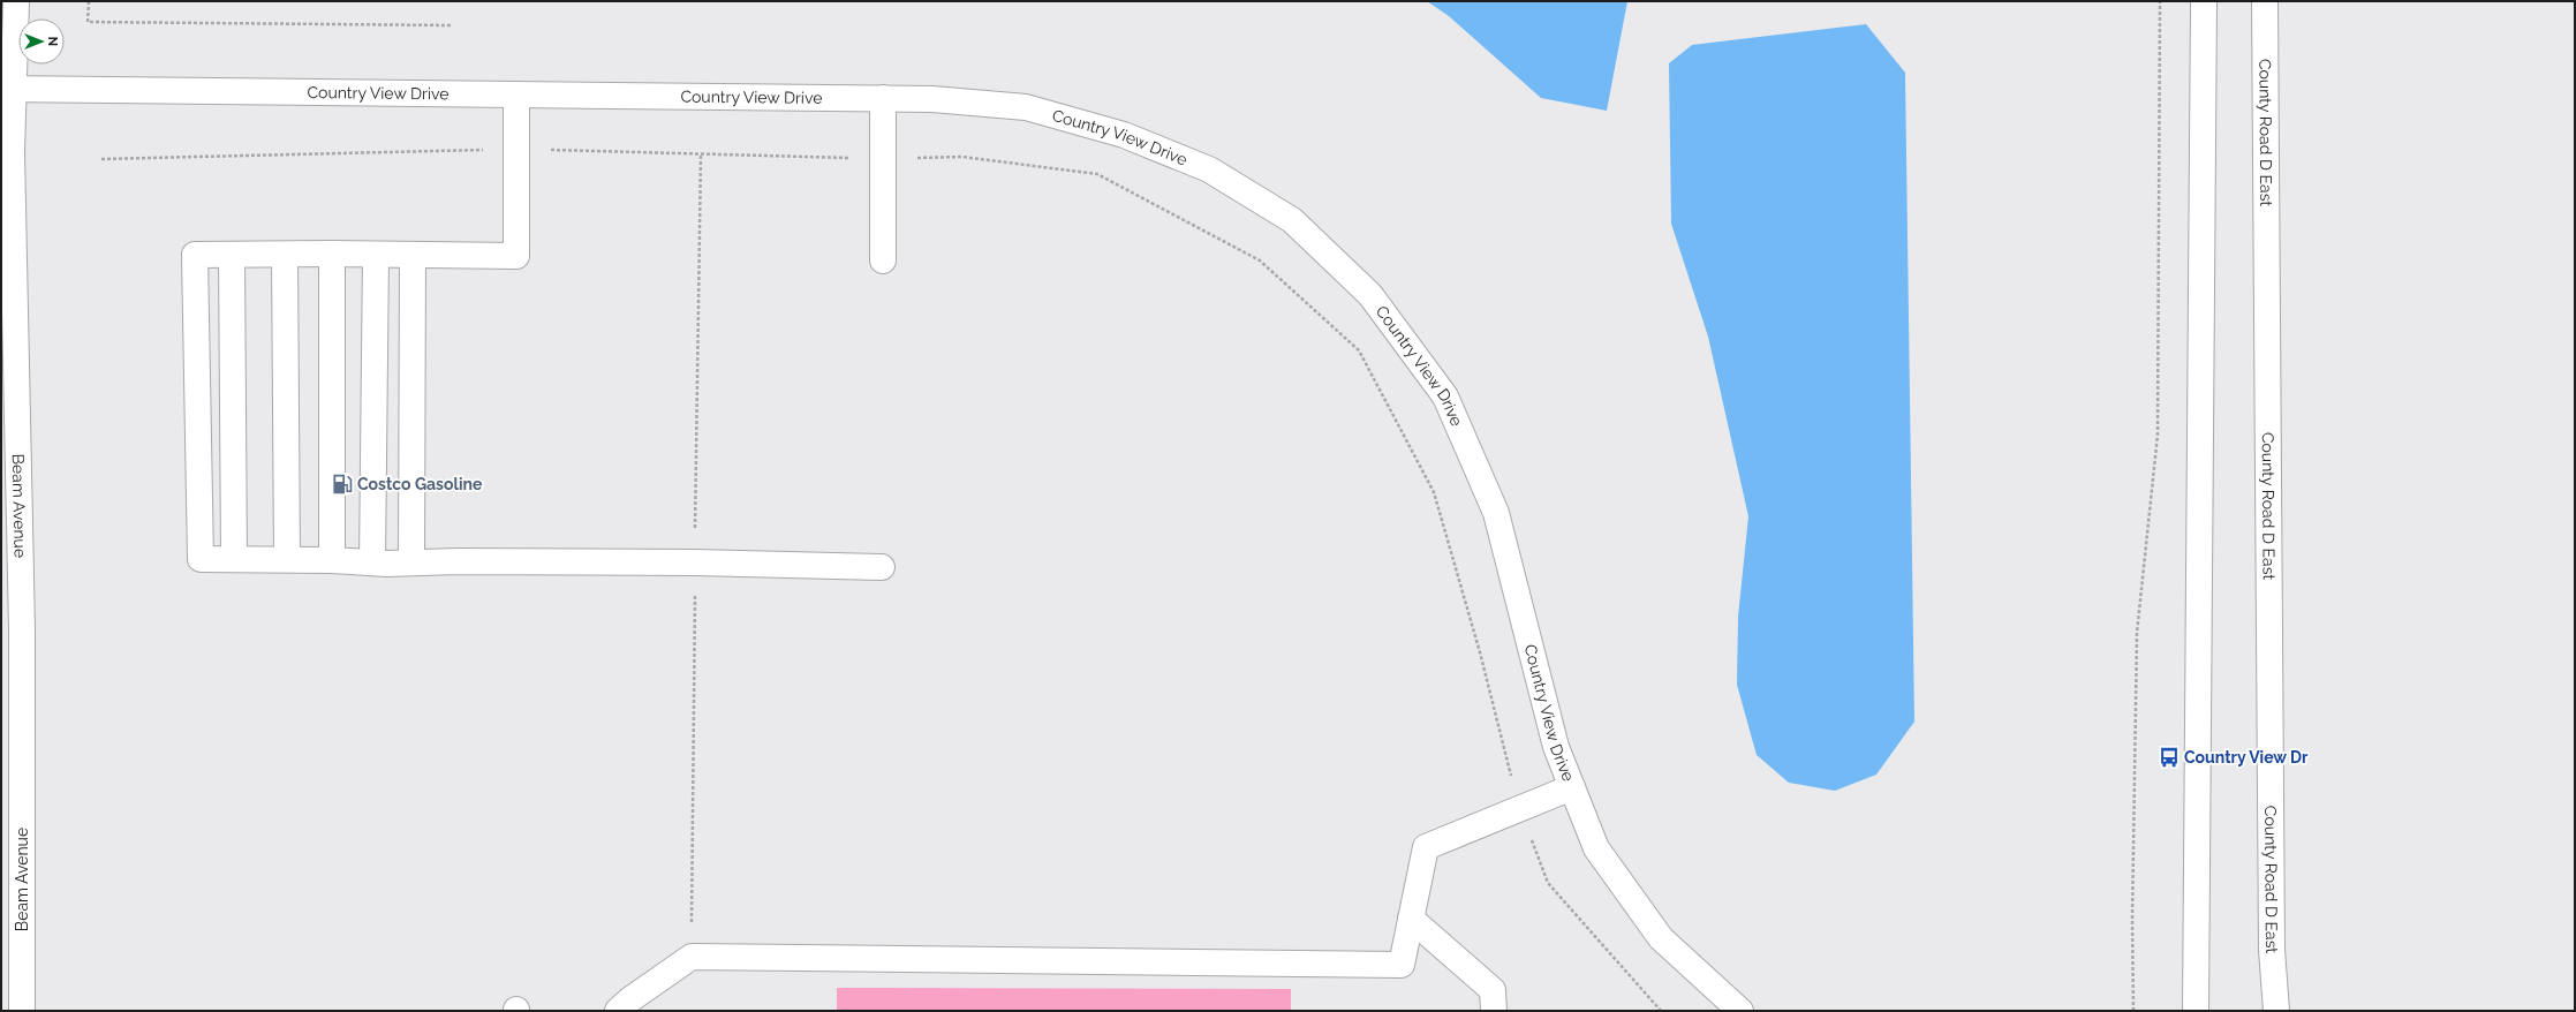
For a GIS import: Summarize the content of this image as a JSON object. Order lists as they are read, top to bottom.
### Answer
{
  "streets": {
    "street": ["Country View Drive", "County Road D East", "Beam Avenue"]
  },
  "crossings": [
    ["Country View Drive", "Beam Avenue"]
  ],
  "places": {
    "fuel station": ["Costco Gasoline"],
    "bus stop": ["Country View Dr"]
  },
  "north": "right"
}
